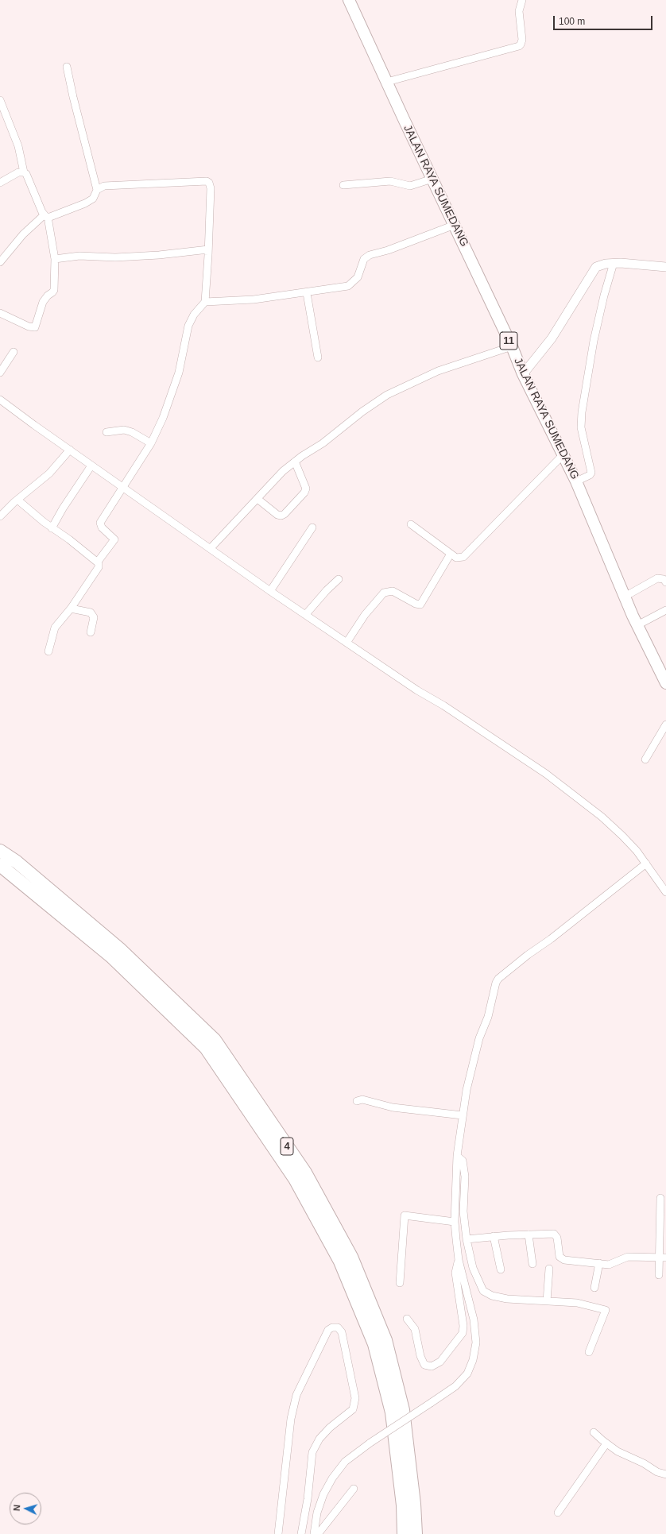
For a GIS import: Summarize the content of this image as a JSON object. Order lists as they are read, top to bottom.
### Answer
{
  "streets": {
    "highway": ["JALAN RAYA SUMEDANG", "11", "4"]
  },
  "scale_bar": "100 m",
  "north": "left"
}
